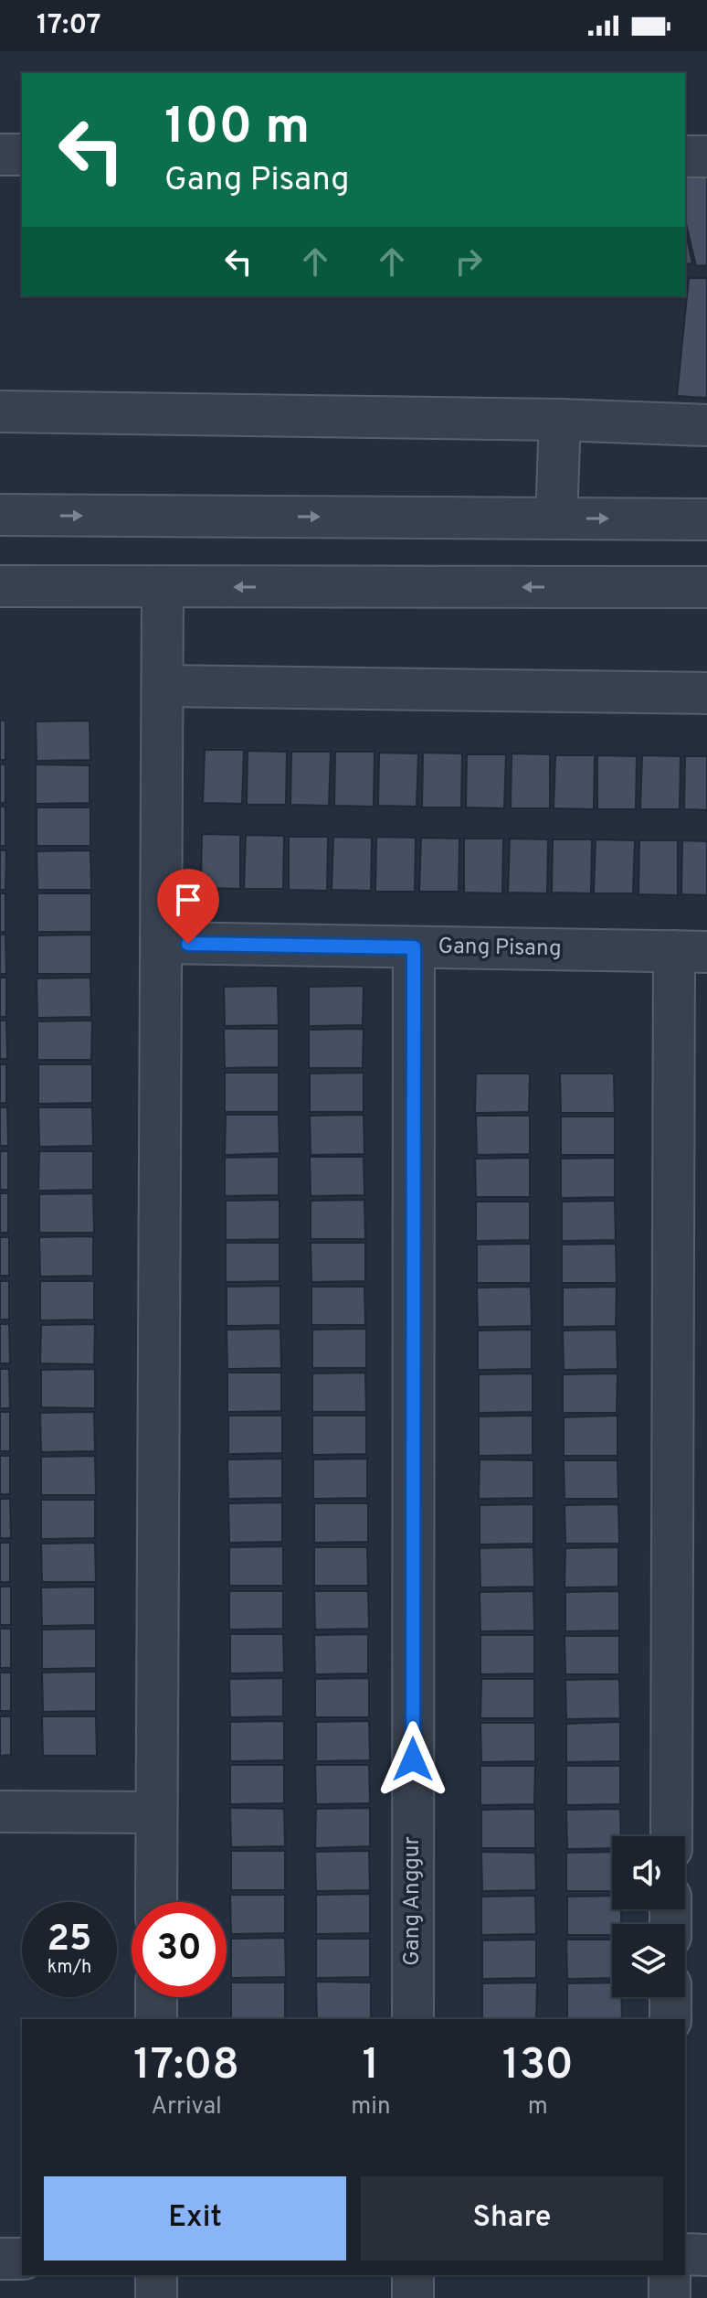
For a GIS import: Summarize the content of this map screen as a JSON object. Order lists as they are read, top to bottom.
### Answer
{
  "streets": {
    "street": ["Gang Pisang", "Gang Anggur"]
  },
  "crossings": [
    ["Gang Pisang", "Gang Anggur"]
  ],
  "page": {
    "status": "17:07",
    "turn": ["100 m", "Gang Pisang"],
    "speed": "25 km/h",
    "limit": "30",
    "eta": [
      "17:08",
      "Arrival",
      "1",
      "min",
      "130",
      "m"
    ],
    "buttons": ["Exit", "Share"]
  }
}
